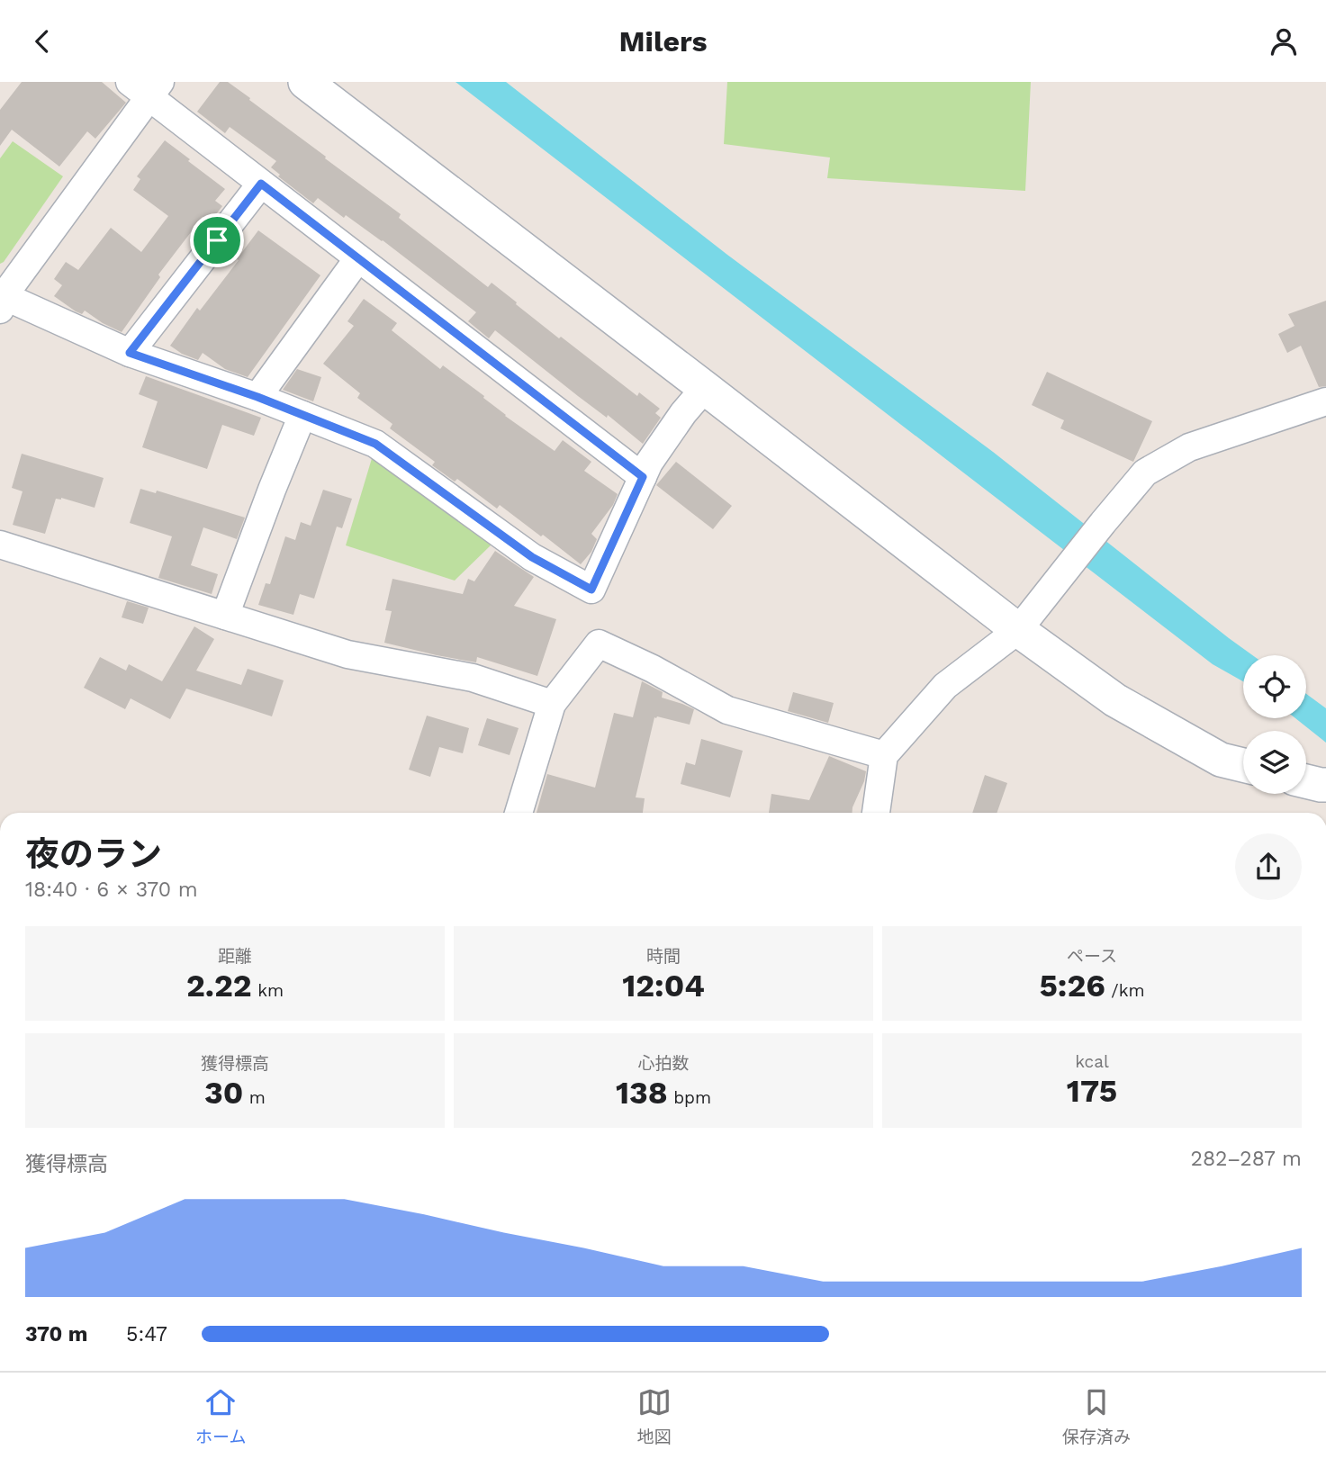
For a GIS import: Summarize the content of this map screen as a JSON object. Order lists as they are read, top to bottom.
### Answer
{
  "page": {
    "header": "Milers",
    "heading": ["夜のラン", "18:40 · 6 × 370 m"],
    "stats": [
      ["距離", "2.22 km"],
      ["時間", "12:04"],
      ["ペース", "5:26 /km"],
      ["獲得標高", "30 m"],
      ["心拍数", "138 bpm"],
      ["kcal", "175"]
    ],
    "chart": ["獲得標高", "282–287 m"],
    "list": [
      {
        "name": "370 m",
        "note": "5:47"
      }
    ],
    "tabs": ["ホーム", "地図", "保存済み"]
  }
}
